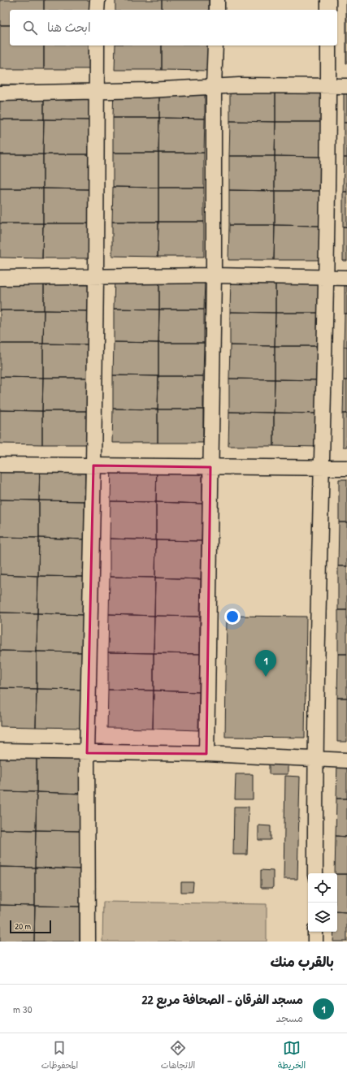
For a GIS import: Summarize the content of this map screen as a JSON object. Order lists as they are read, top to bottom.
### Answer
{
  "scale_bar": "20 m",
  "page": {
    "search": "ابحث هنا",
    "pins": "1",
    "scale": "20 m",
    "heading": "بالقرب منك",
    "list": [
      {
        "mark": "1",
        "name": "مسجد الفرقان - الصحافة مربع 22",
        "note": "مسجد",
        "value": "30 m"
      }
    ],
    "nav": ["الخريطة", "الاتجاهات", "المحفوظات"]
  }
}
